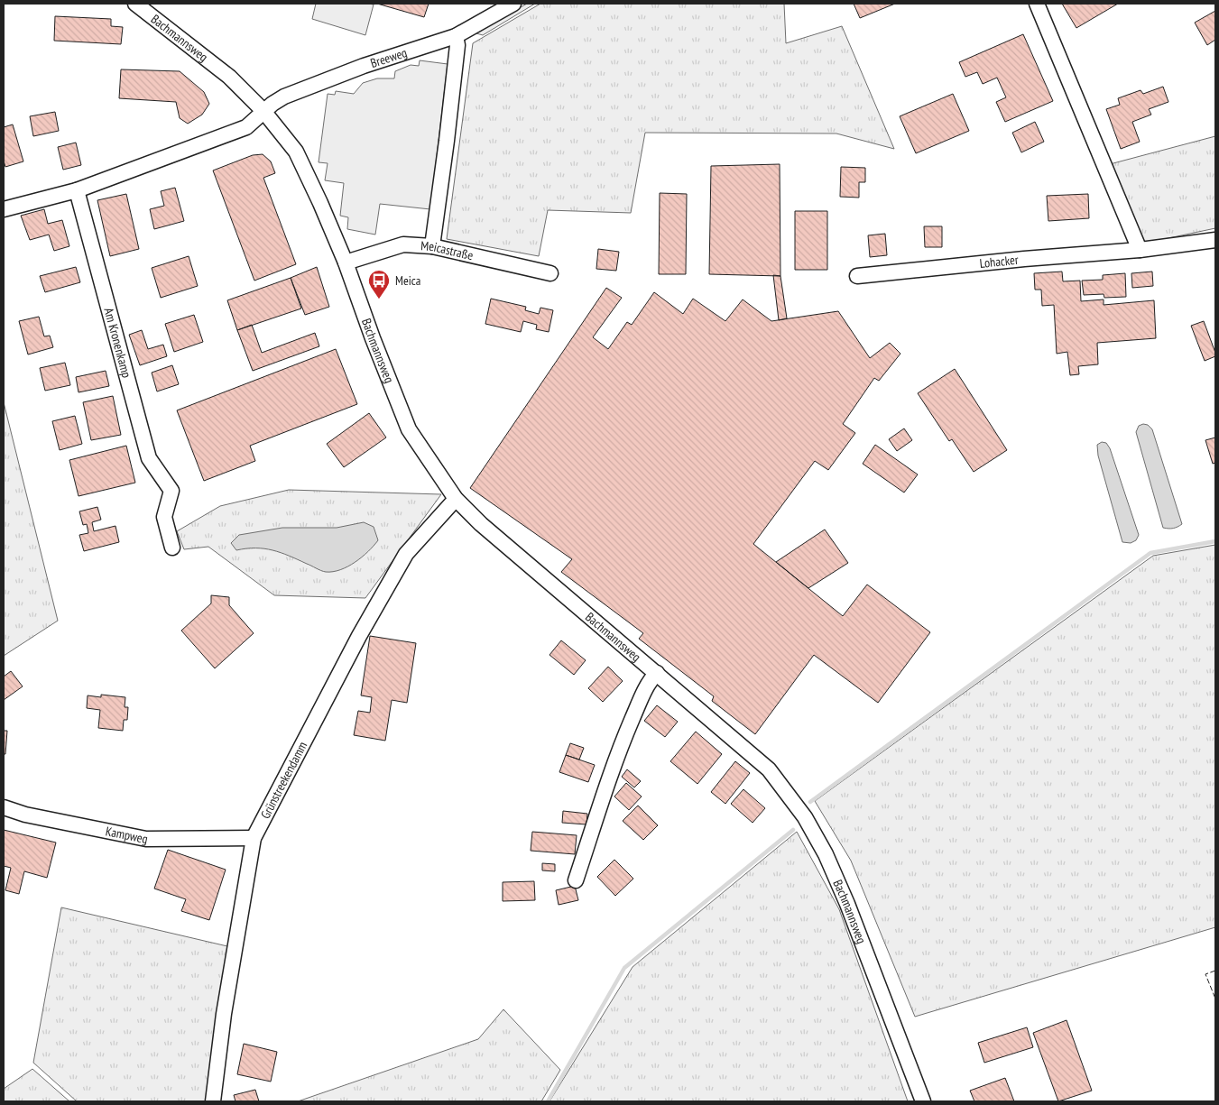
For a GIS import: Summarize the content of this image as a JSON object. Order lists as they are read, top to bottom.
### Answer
{
  "streets": {
    "street": [
      "Bachmannsweg",
      "Breeweg",
      "Meicastraße",
      "Lohacker",
      "Am Kronenkamp",
      "Grünstreekendamm",
      "Kampweg"
    ]
  },
  "crossings": [
    ["Bachmannsweg", "Breeweg"],
    ["Bachmannsweg", "Meicastraße"],
    ["Bachmannsweg", "Grünstreekendamm"],
    ["Grünstreekendamm", "Kampweg"]
  ],
  "places": {
    "bus stop": ["Meica"]
  }
}
